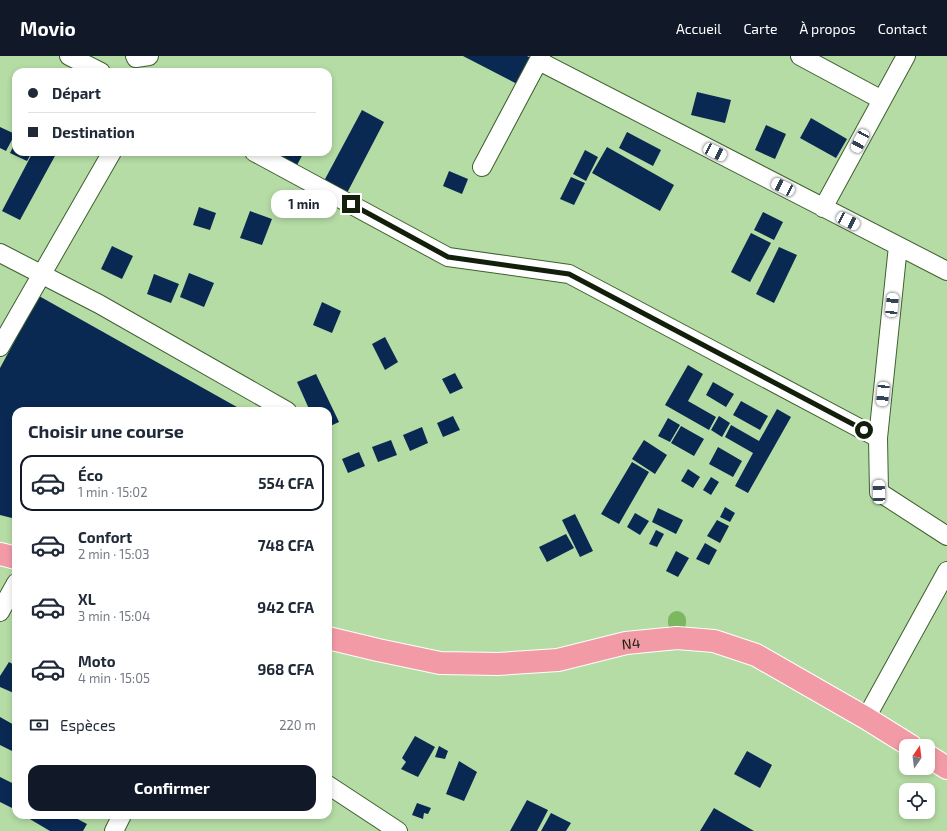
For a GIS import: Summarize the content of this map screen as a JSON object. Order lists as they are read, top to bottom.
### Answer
{
  "streets": {
    "main road": ["N4"]
  },
  "north": "top",
  "page": {
    "header": "Movio",
    "nav": [
      "Accueil",
      "Carte",
      "À propos",
      "Contact"
    ],
    "banner": ["Départ", "Destination"],
    "bubble": "1 min",
    "heading": "Choisir une course",
    "list": [
      {
        "name": "Éco",
        "note": "1 min · 15:02",
        "value": "554 CFA"
      },
      {
        "name": "Confort",
        "note": "2 min · 15:03",
        "value": "748 CFA"
      },
      {
        "name": "XL",
        "note": "3 min · 15:04",
        "value": "942 CFA"
      },
      {
        "name": "Moto",
        "note": "4 min · 15:05",
        "value": "968 CFA"
      }
    ],
    "pay": ["Espèces", "220 m"],
    "buttons": "Confirmer"
  }
}
